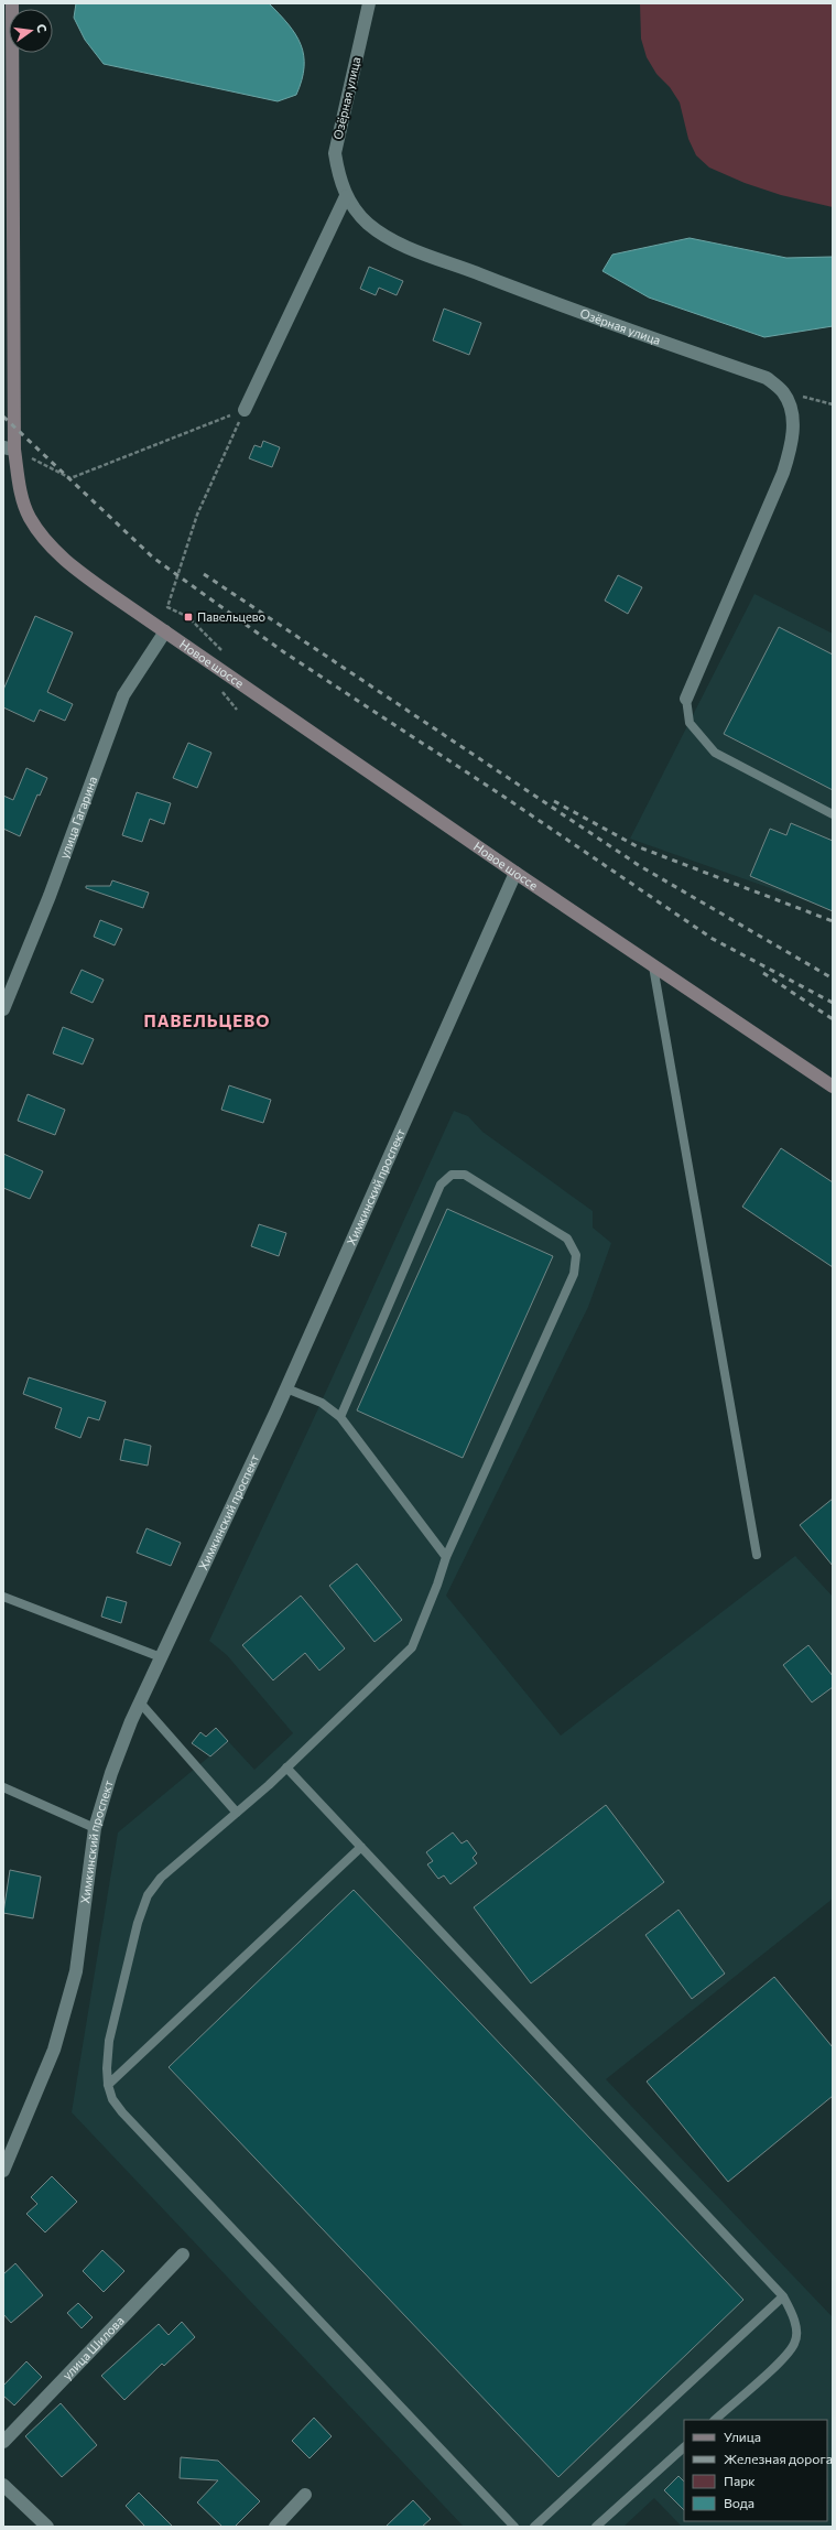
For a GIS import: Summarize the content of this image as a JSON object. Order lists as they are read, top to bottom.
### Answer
{
  "streets": {
    "main road": ["Новое шоссе"],
    "street": [
      "Озёрная улица",
      "улица Гагарина",
      "Химкинский проспект",
      "улица Шилова"
    ]
  },
  "crossings": [
    ["Новое шоссе", "улица Гагарина"],
    ["Новое шоссе", "Химкинский проспект"]
  ],
  "districts": ["ПАВЕЛЬЦЕВО"],
  "places": {
    "transit": ["Павельцево"]
  },
  "legend": [
    "Улица",
    "Железная дорога",
    "Парк",
    "Вода"
  ],
  "north": "right"
}
